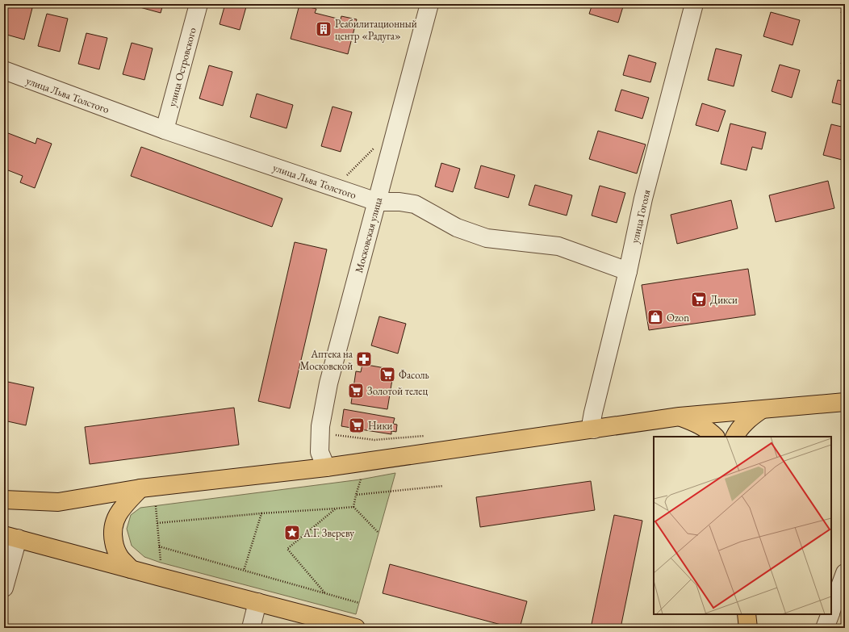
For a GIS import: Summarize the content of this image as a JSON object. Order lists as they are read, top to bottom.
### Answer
{
  "streets": {
    "street": [
      "улица Островского",
      "улица Льва Толстого",
      "улица Гоголя",
      "Московская улица"
    ]
  },
  "crossings": [
    ["улица Островского", "улица Льва Толстого"],
    ["улица Льва Толстого", "улица Гоголя"],
    ["улица Льва Толстого", "Московская улица"]
  ],
  "places": {
    "building": ["Реабилитационный центр «Радуга»"],
    "supermarket": [
      "Дикси",
      "Фасоль",
      "Золотой телец",
      "Ники"
    ],
    "shop": ["Ozon"],
    "pharmacy": ["Аптека на Московской"],
    "place": ["А.Г. Звереву"]
  }
}
